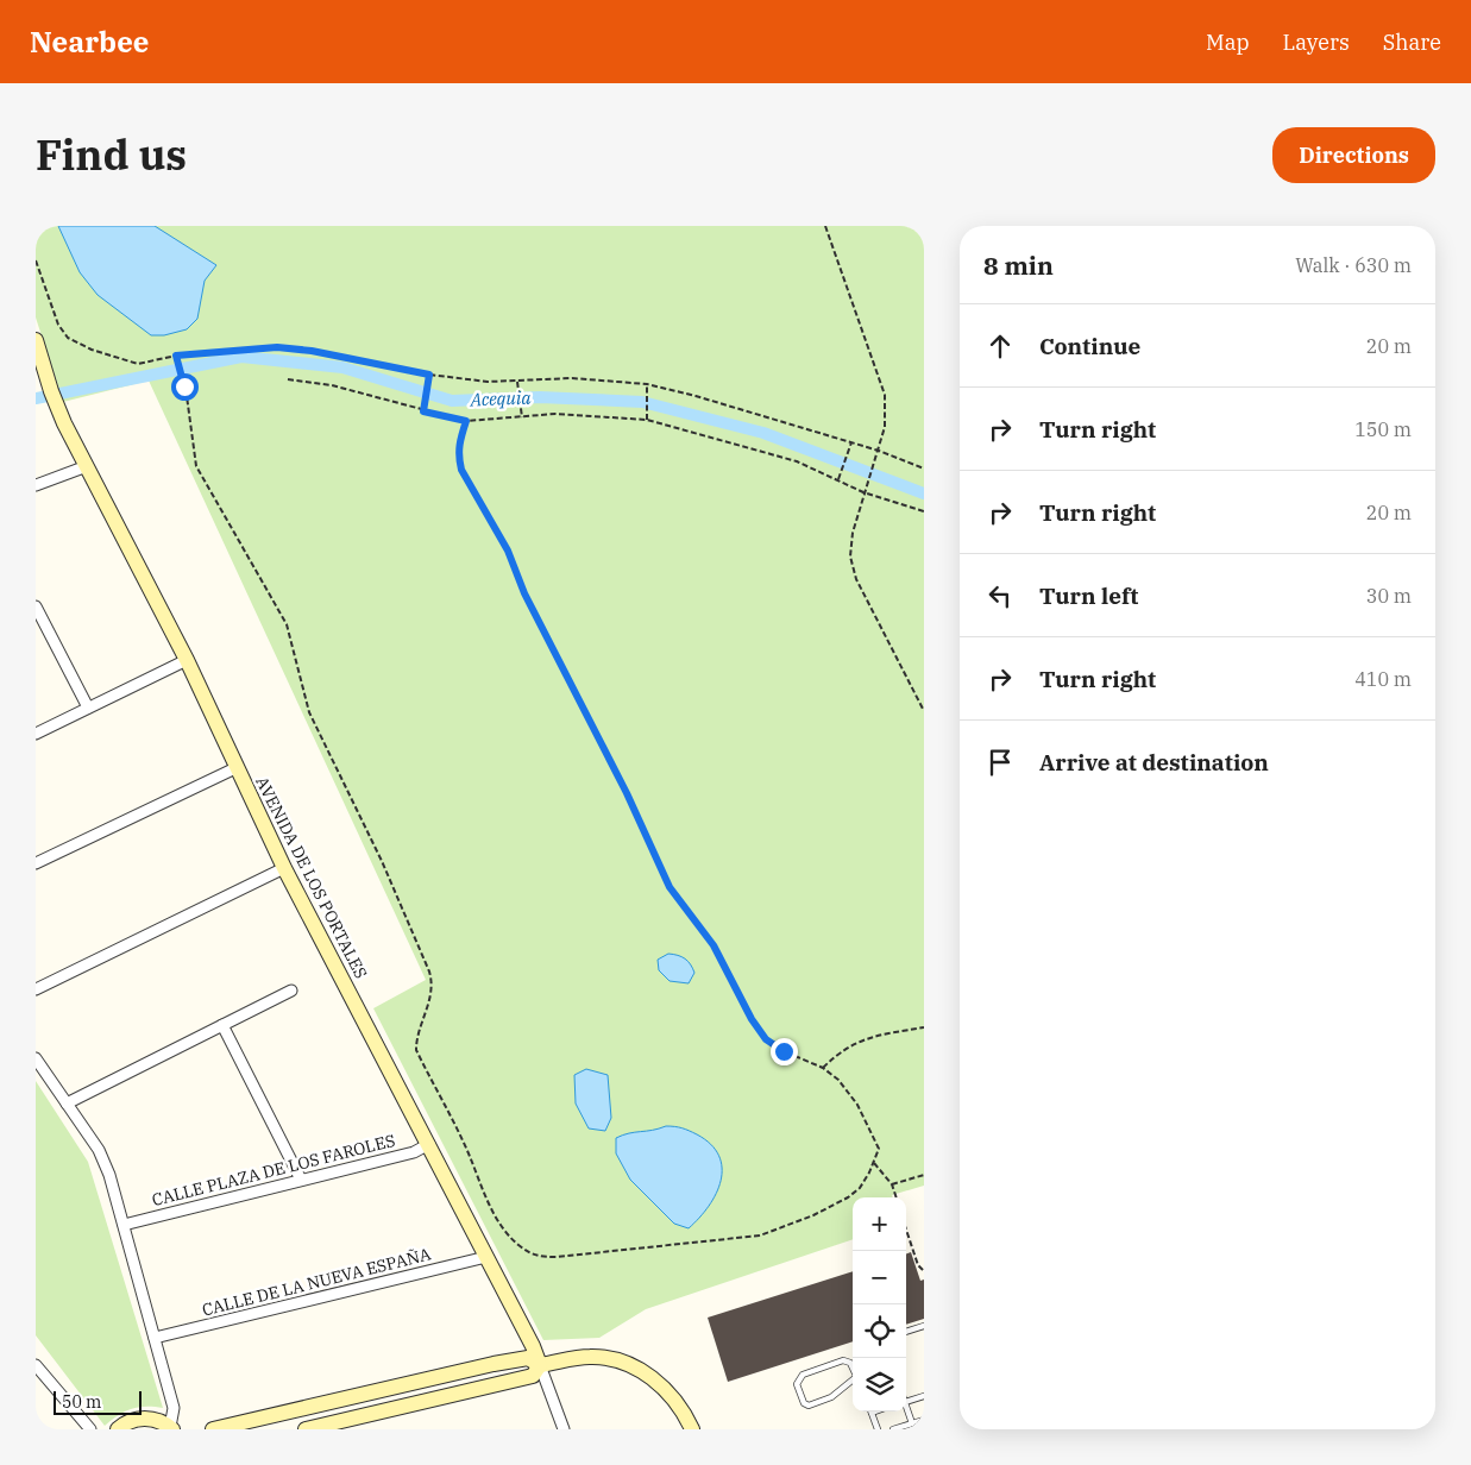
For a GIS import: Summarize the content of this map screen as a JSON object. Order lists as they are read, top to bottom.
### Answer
{
  "streets": {
    "street": ["AVENIDA DE LOS PORTALES", "CALLE PLAZA DE LOS FAROLES", "CALLE DE LA NUEVA ESPAÑA"]
  },
  "crossings": [
    ["AVENIDA DE LOS PORTALES", "CALLE PLAZA DE LOS FAROLES"],
    ["AVENIDA DE LOS PORTALES", "CALLE DE LA NUEVA ESPAÑA"]
  ],
  "water": ["Acequia"],
  "scale_bar": "50 m",
  "page": {
    "header": "Nearbee",
    "nav": ["Map", "Layers", "Share"],
    "title": "Find us",
    "buttons": "Directions",
    "heading": ["8 min", "Walk · 630 m"],
    "list": [
      ["Continue", "20 m"],
      ["Turn right", "150 m"],
      ["Turn right", "20 m"],
      ["Turn left", "30 m"],
      ["Turn right", "410 m"],
      "Arrive at destination"
    ],
    "map_buttons": ["+", "−"],
    "scale": "50 m"
  }
}
